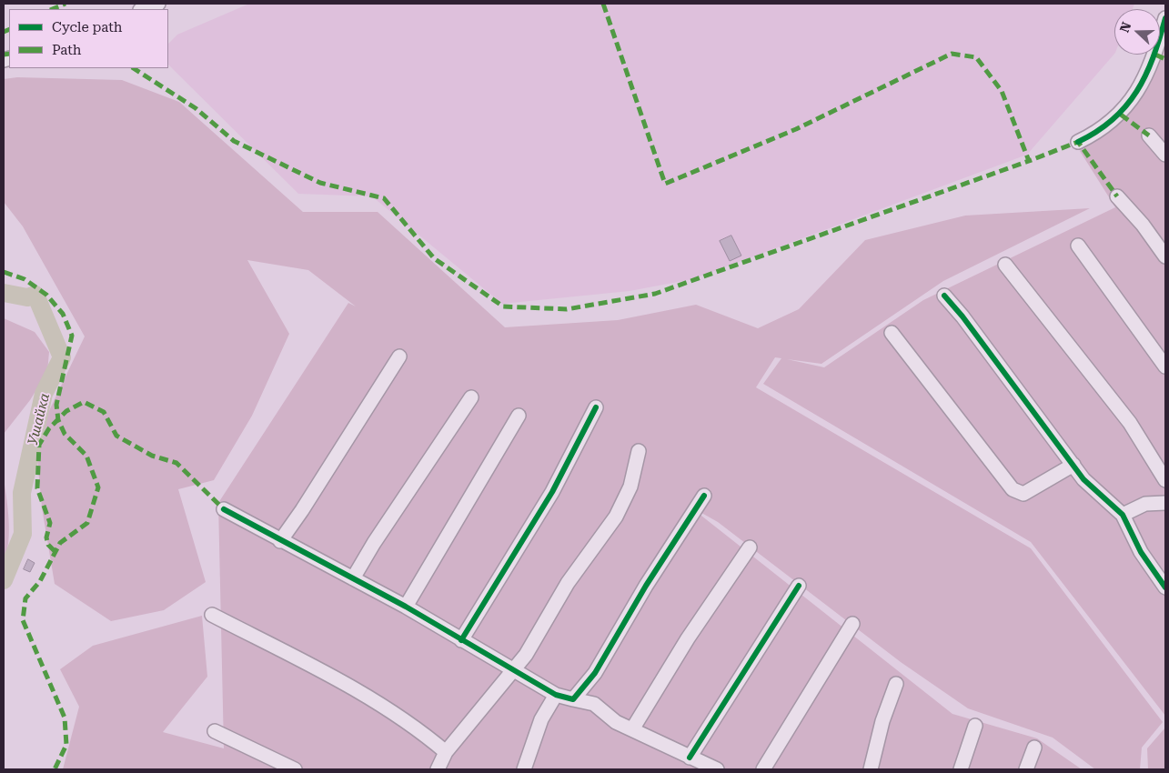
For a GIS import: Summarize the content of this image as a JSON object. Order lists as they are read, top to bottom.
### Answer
{
  "water": ["Ушайка"],
  "legend": ["Cycle path", "Path"],
  "north": "left"
}
